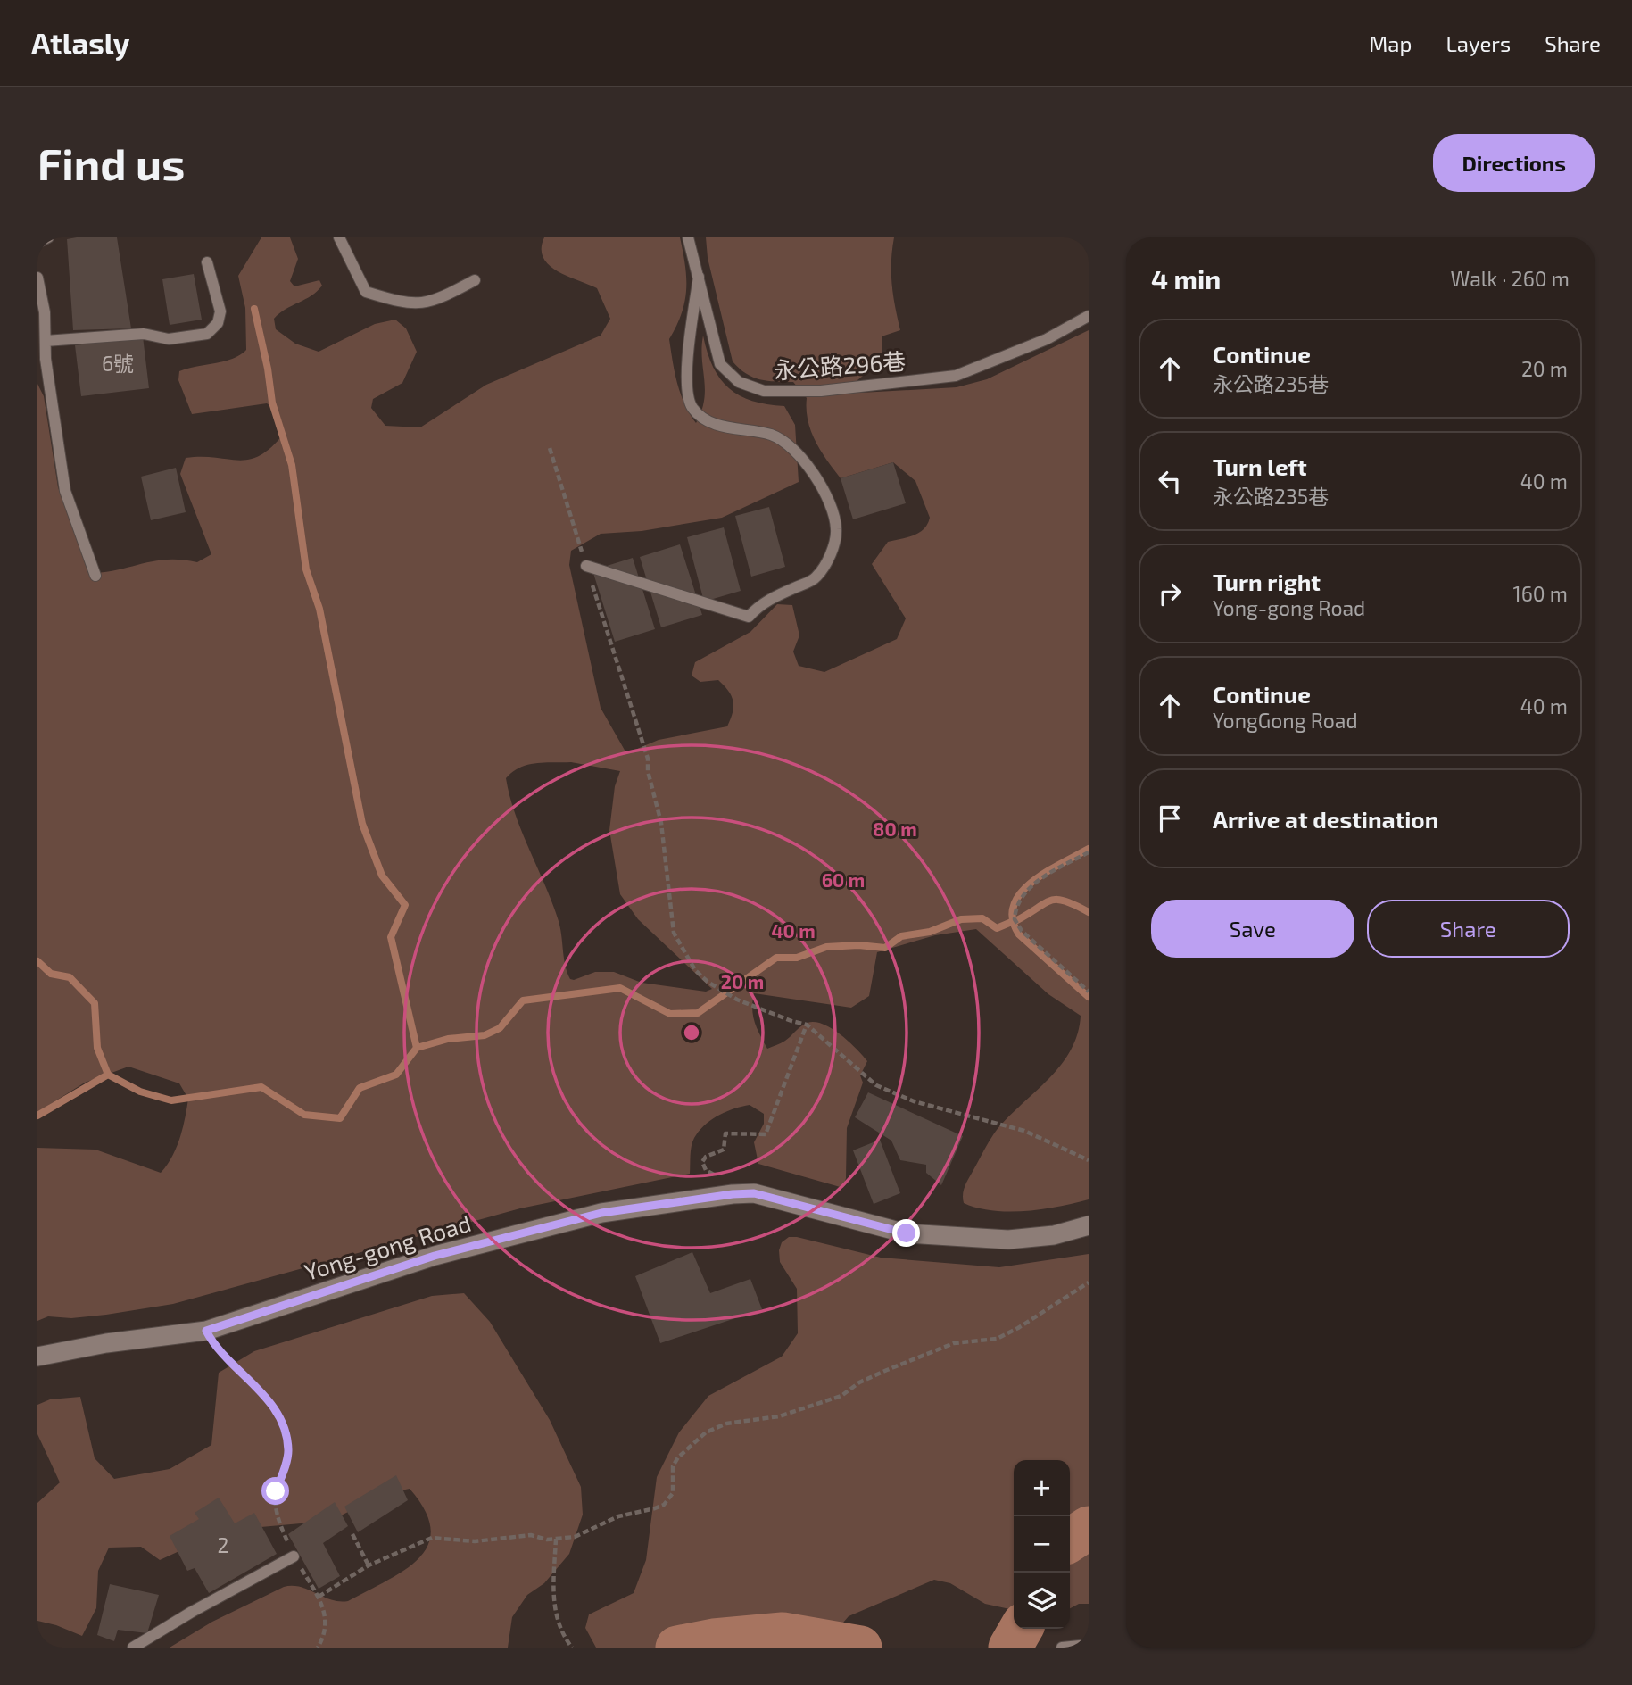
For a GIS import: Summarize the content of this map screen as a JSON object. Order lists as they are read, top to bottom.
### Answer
{
  "streets": {
    "lane": ["永公路296巷"]
  },
  "house_numbers": ["6號", "2"],
  "page": {
    "header": "Atlasly",
    "nav": ["Map", "Layers", "Share"],
    "buttons": [
      "Directions",
      ["Save", "Share"]
    ],
    "title": "Find us",
    "heading": ["4 min", "Walk · 260 m"],
    "list": [
      ["Continue", "永公路235巷", "20 m"],
      ["Turn left", "永公路235巷", "40 m"],
      ["Turn right", "Yong-gong Road", "160 m"],
      ["Continue", "YongGong Road", "40 m"],
      "Arrive at destination"
    ],
    "map_buttons": ["+", "−"]
  },
  "rings": [
    "80 m",
    "60 m",
    "40 m",
    "20 m"
  ]
}
